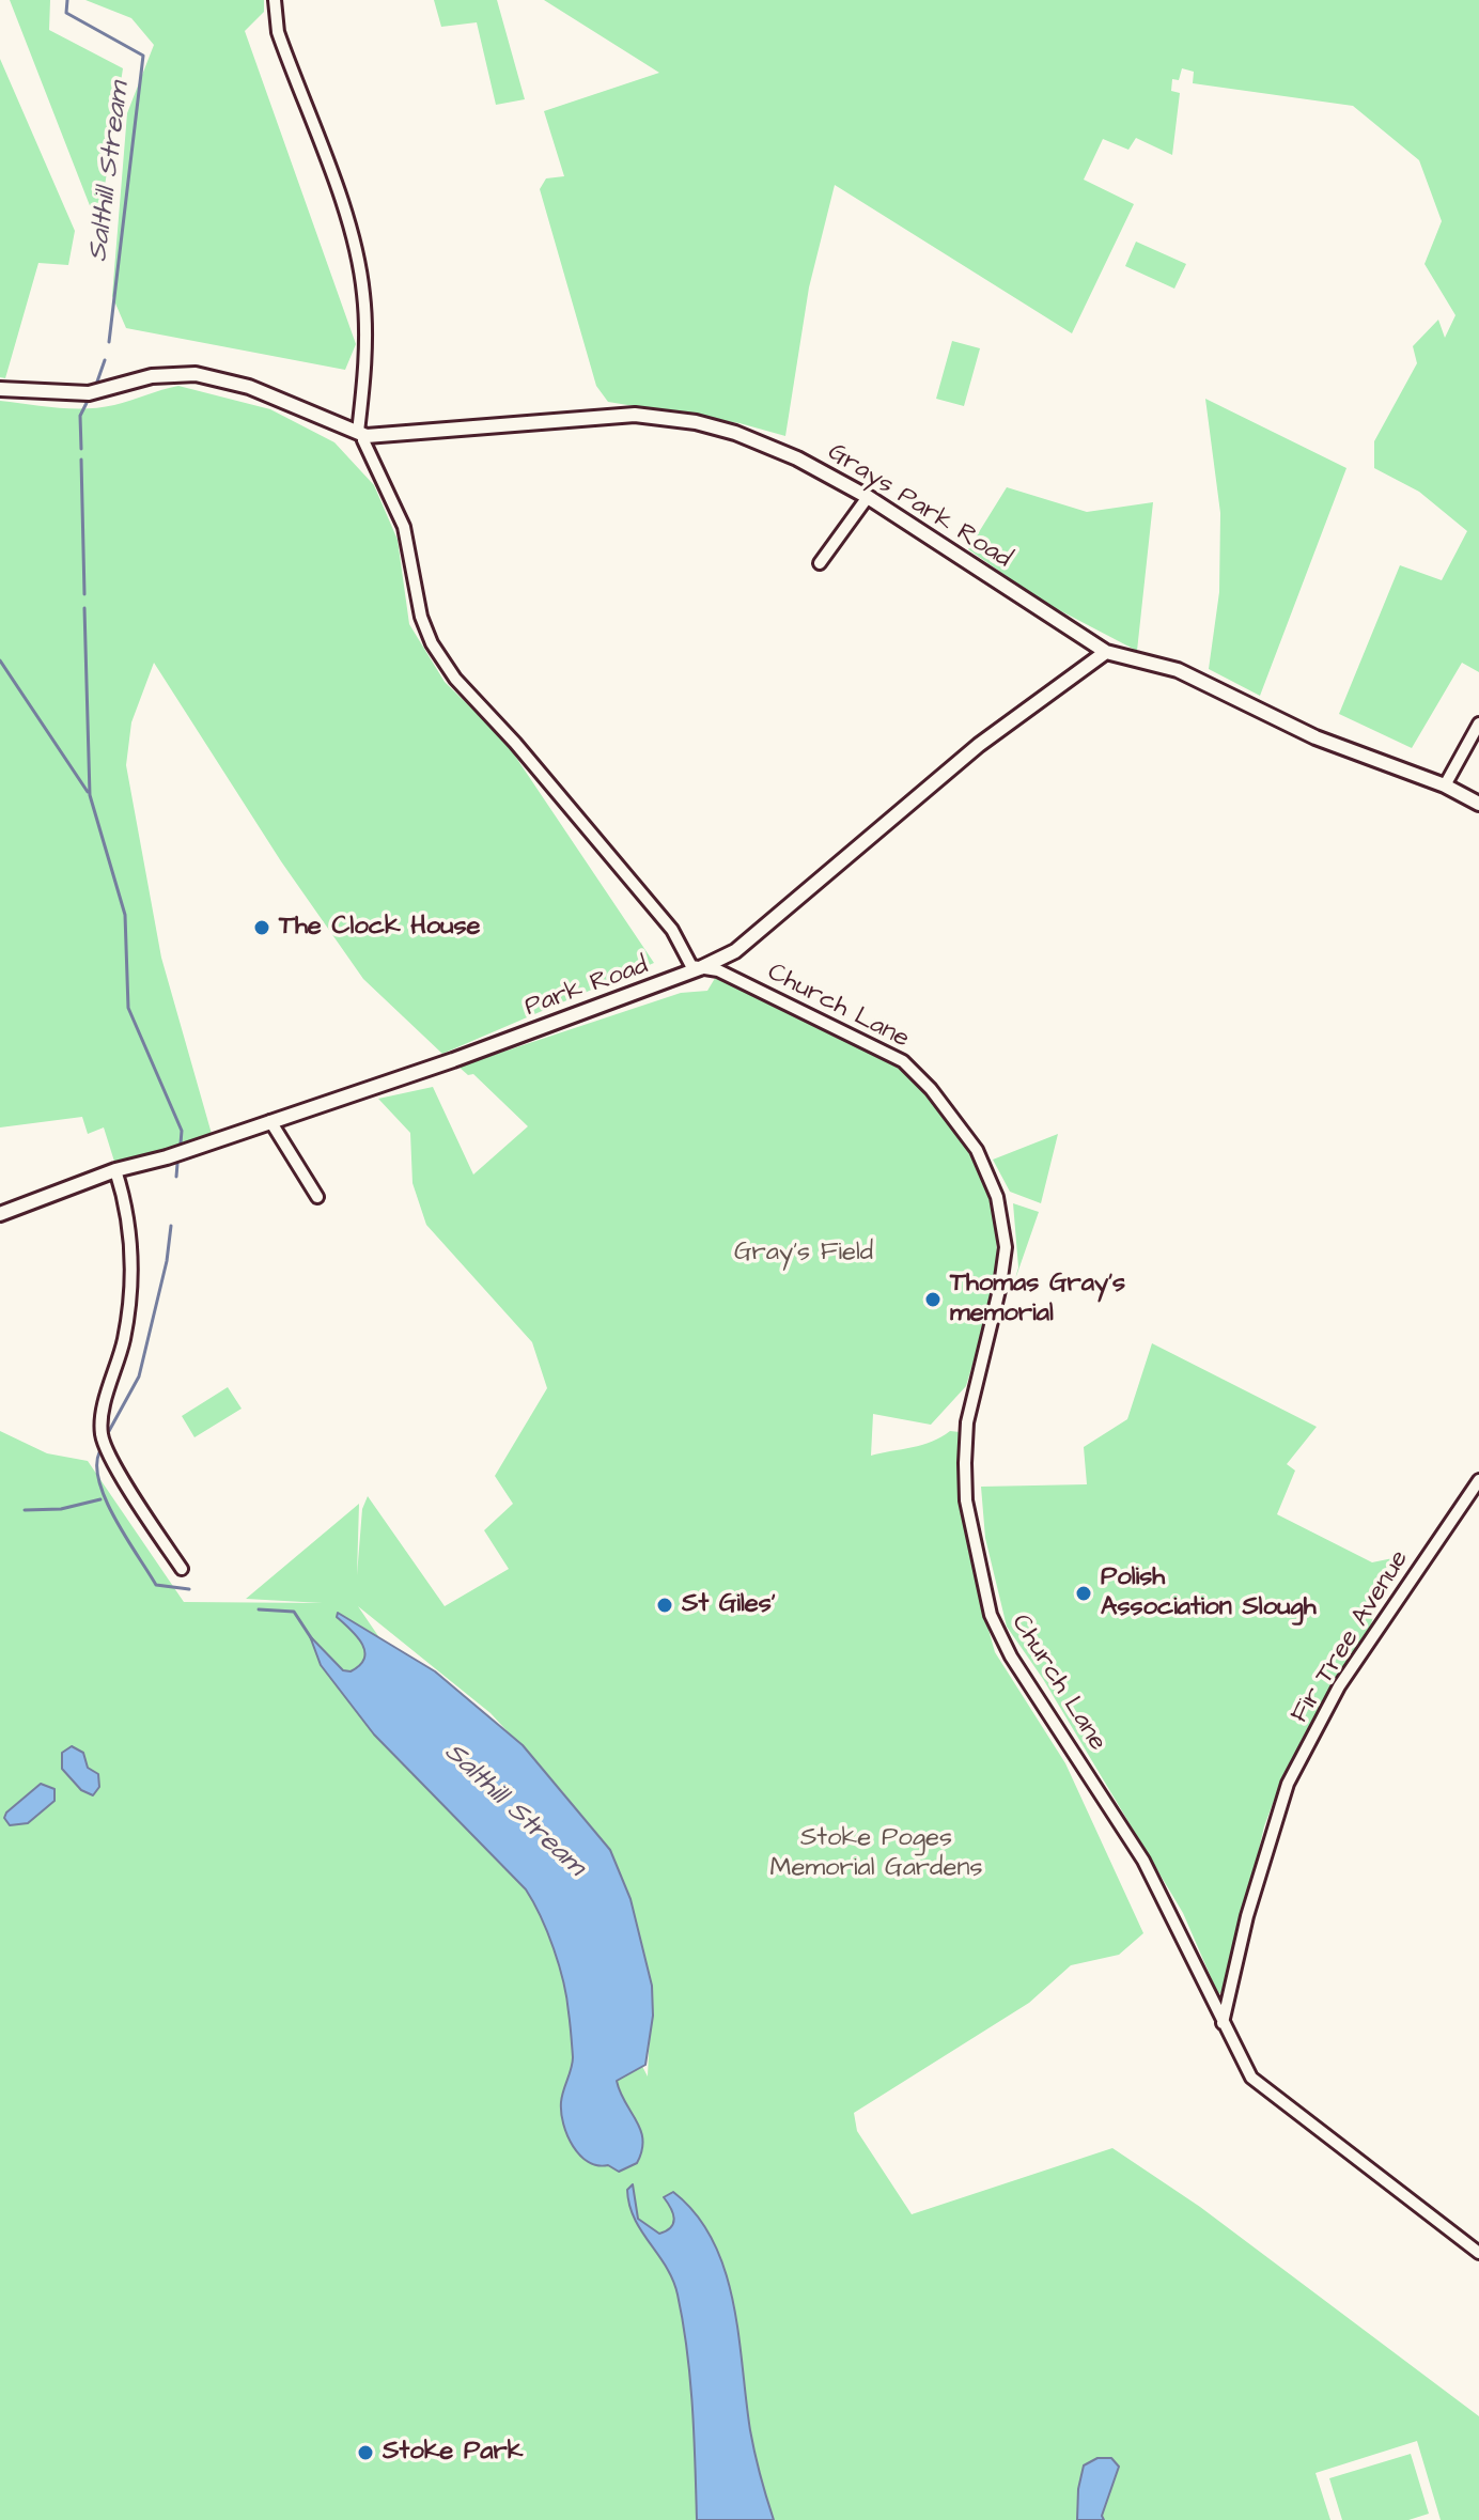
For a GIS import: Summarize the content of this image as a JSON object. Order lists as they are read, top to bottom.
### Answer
{
  "streets": {
    "main road": ["Grays Park Road", "Park Road"],
    "street": ["Church Lane", "Fir Tree Avenue"]
  },
  "crossings": [
    ["Grays Park Road", "Park Road"],
    ["Park Road", "Church Lane"],
    ["Church Lane", "Fir Tree Avenue"]
  ],
  "water": ["Salthill Stream"],
  "parks": ["Gray's Field", "Stoke Poges Memorial Gardens"],
  "places": [
    "The Clock House",
    "Thomas Gray's memorial",
    "Polish Association Slough",
    "St Giles'",
    "Stoke Park"
  ]
}
